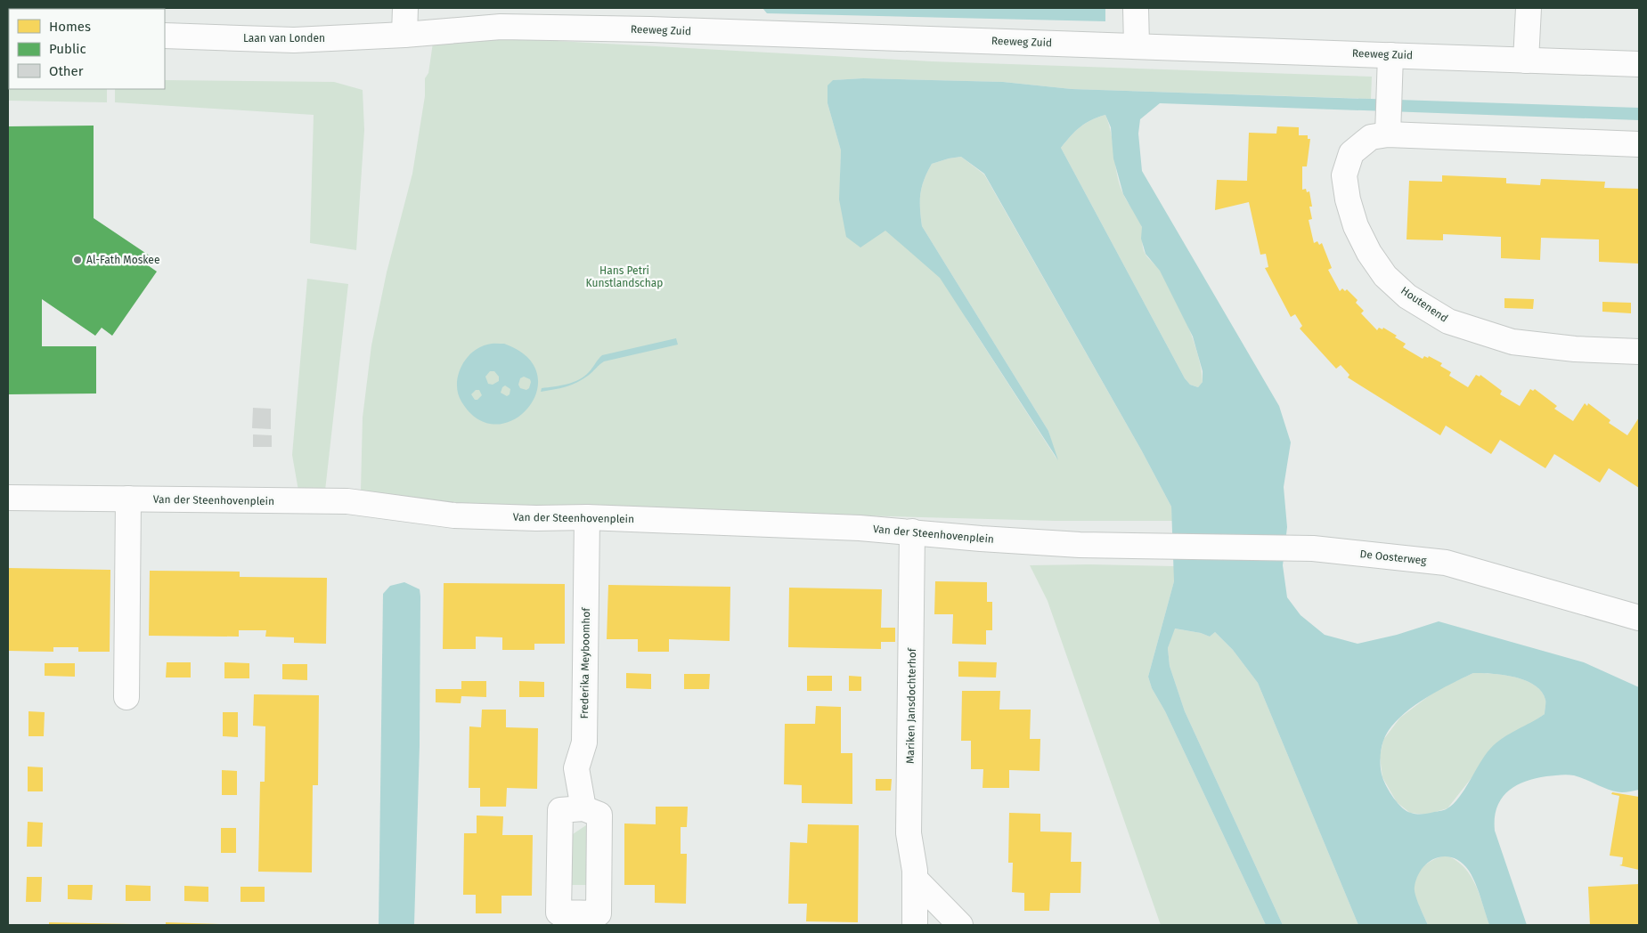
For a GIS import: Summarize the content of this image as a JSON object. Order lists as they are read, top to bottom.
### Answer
{
  "streets": {
    "street": [
      "Reeweg Zuid",
      "Laan van Londen",
      "Houtenend",
      "Van der Steenhovenplein",
      "De Oosterweg",
      "Frederika Meyboomhof",
      "Mariken Jansdochterhof"
    ]
  },
  "crossings": [
    ["Reeweg Zuid", "Laan van Londen"],
    ["Van der Steenhovenplein", "De Oosterweg"],
    ["Van der Steenhovenplein", "Frederika Meyboomhof"],
    ["Van der Steenhovenplein", "Mariken Jansdochterhof"]
  ],
  "parks": ["Hans Petri Kunstlandschap"],
  "places": ["Al-Fath Moskee"],
  "legend": ["Homes", "Public", "Other"]
}
